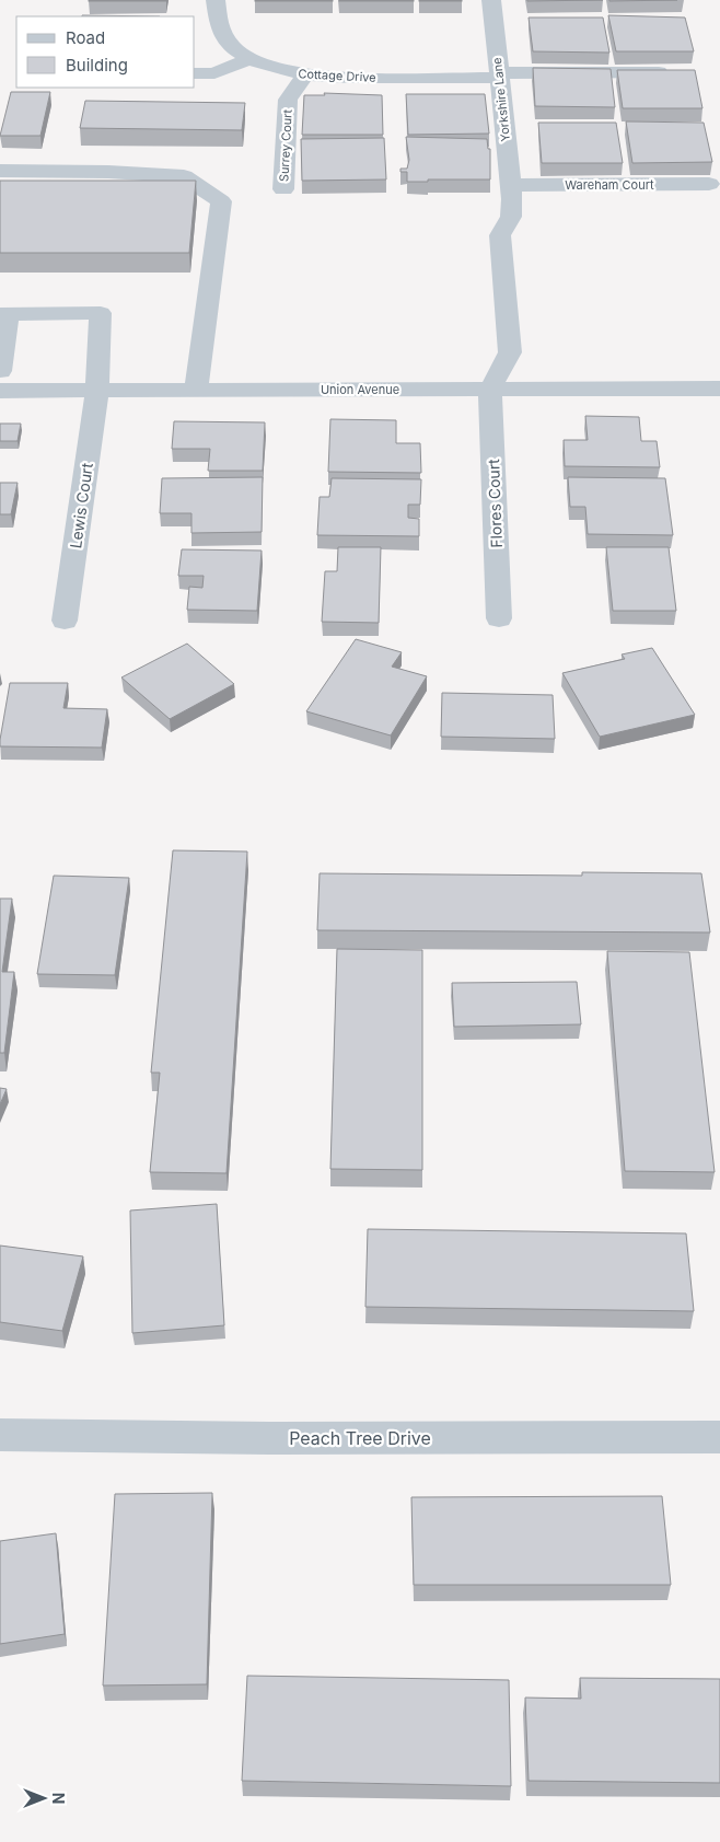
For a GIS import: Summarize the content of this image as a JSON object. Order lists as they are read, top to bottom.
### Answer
{
  "streets": {
    "street": [
      "Cottage Drive",
      "Yorkshire Lane",
      "Surrey Court",
      "Wareham Court",
      "Union Avenue",
      "Flores Court",
      "Lewis Court",
      "Peach Tree Drive"
    ]
  },
  "crossings": [
    ["Cottage Drive", "Yorkshire Lane"],
    ["Cottage Drive", "Surrey Court"],
    ["Yorkshire Lane", "Wareham Court"],
    ["Yorkshire Lane", "Union Avenue"],
    ["Yorkshire Lane", "Flores Court"],
    ["Union Avenue", "Flores Court"],
    ["Union Avenue", "Lewis Court"]
  ],
  "legend": ["Road", "Building"],
  "north": "right"
}
